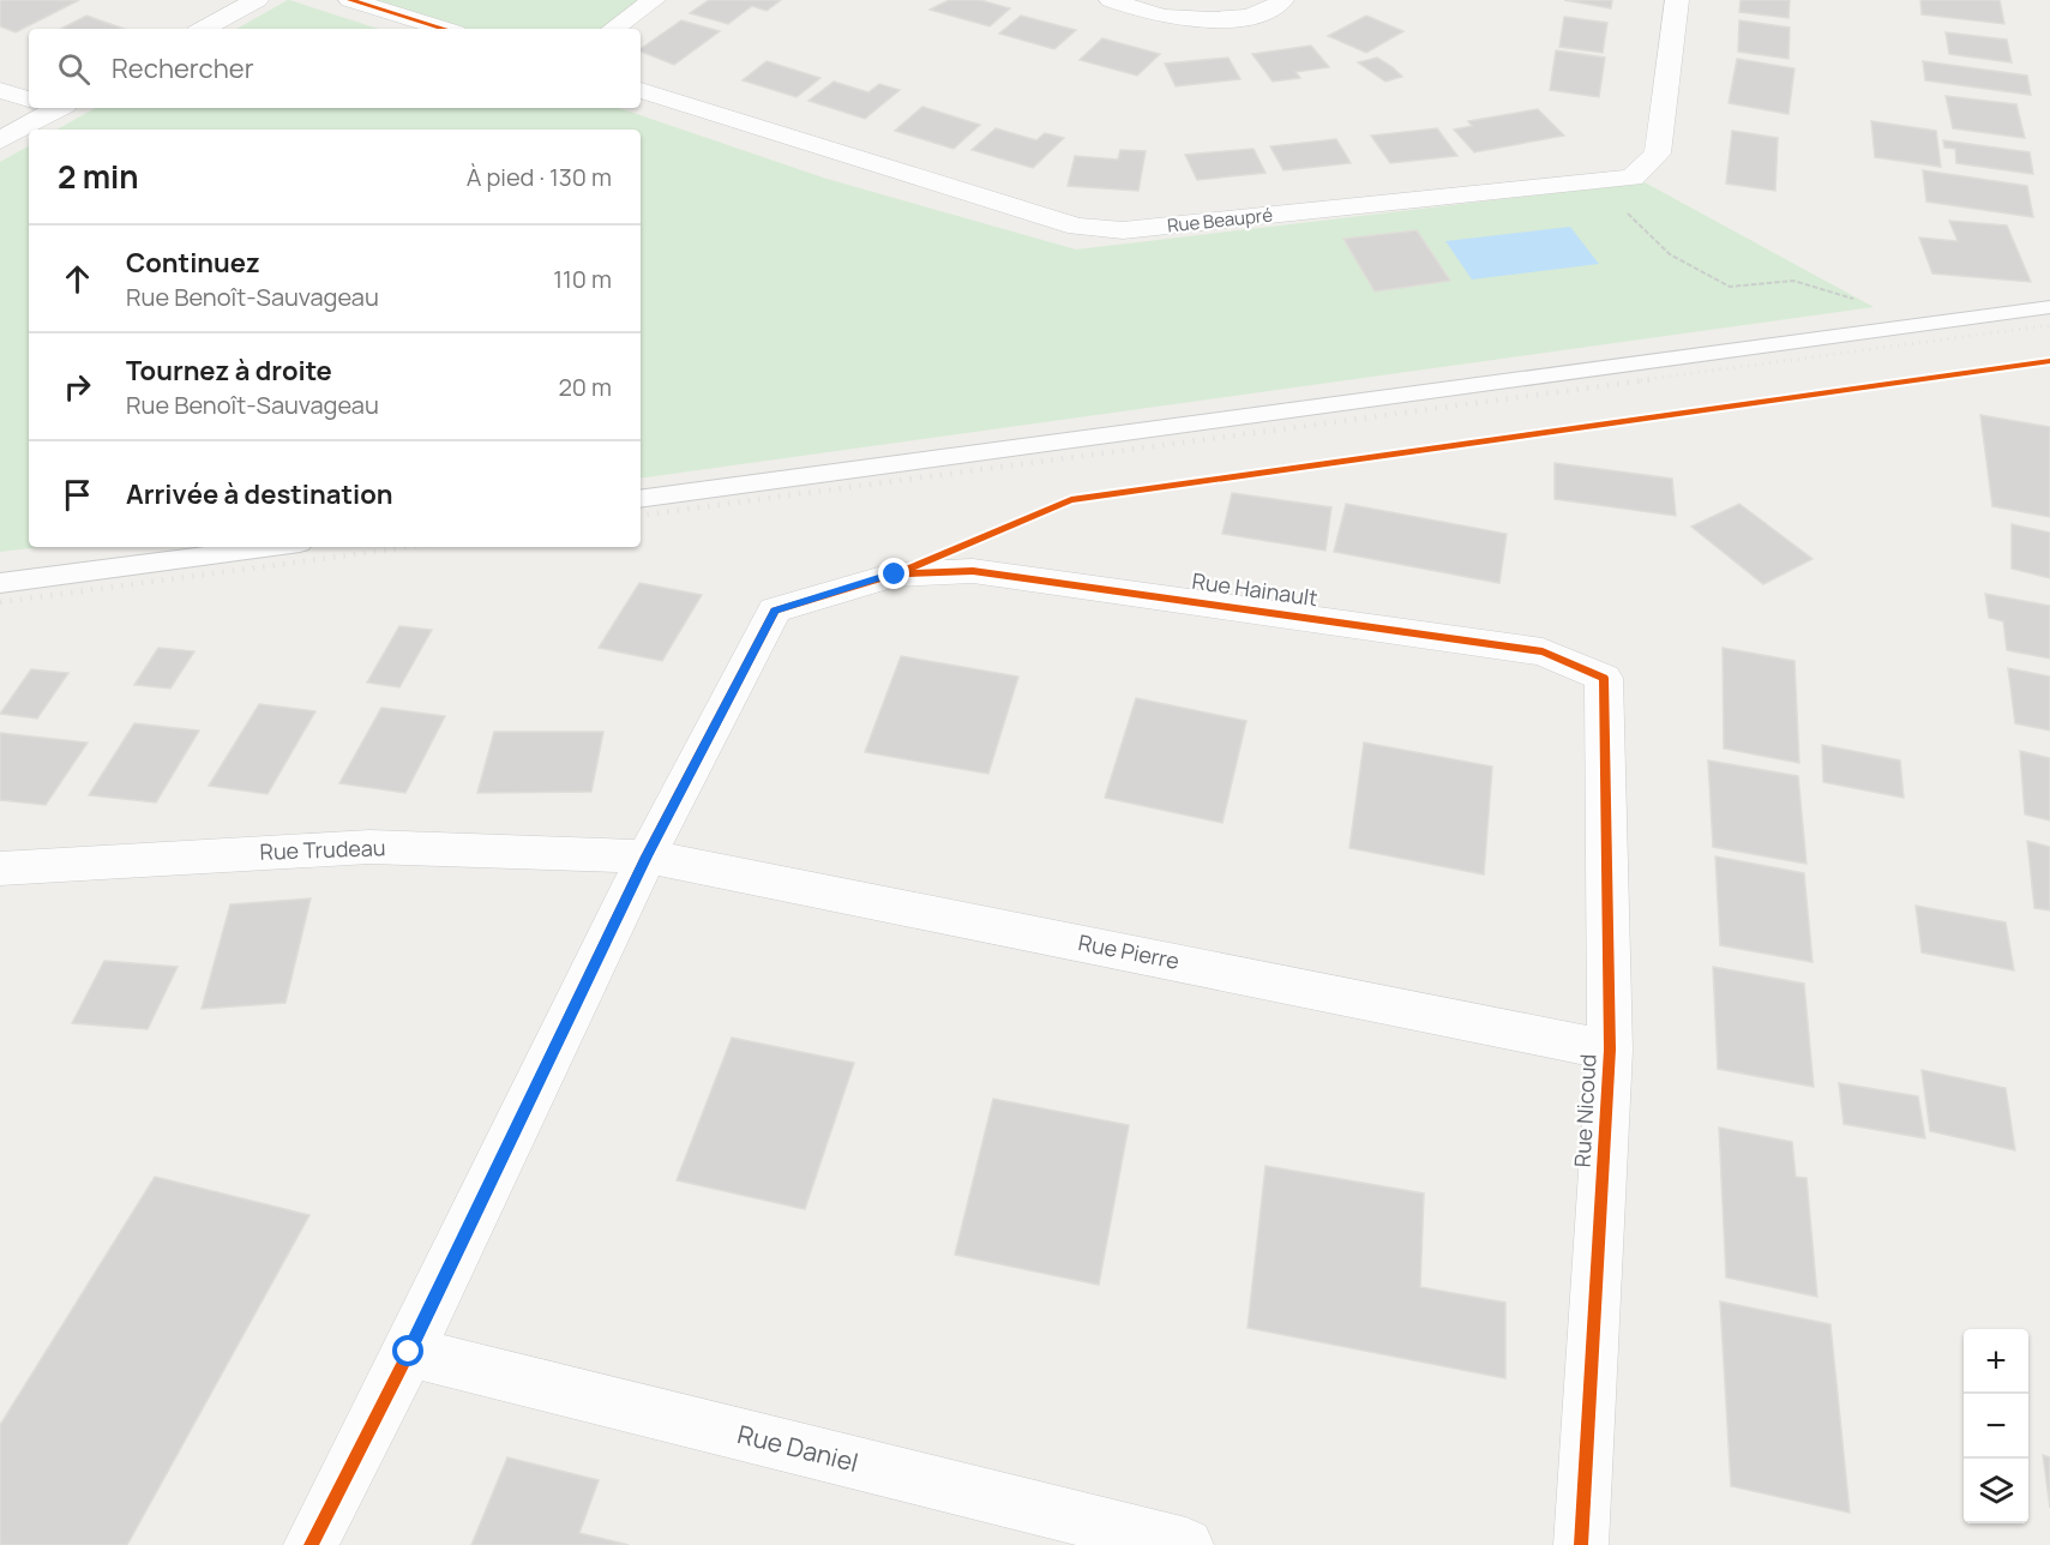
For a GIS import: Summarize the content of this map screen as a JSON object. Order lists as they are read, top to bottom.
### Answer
{
  "streets": {
    "street": [
      "Rue Beaupré",
      "Rue Hainault",
      "Rue Trudeau",
      "Rue Pierre",
      "Rue Nicoud",
      "Rue Daniel"
    ]
  },
  "crossings": [
    ["Rue Hainault", "Rue Trudeau"],
    ["Rue Hainault", "Rue Pierre"],
    ["Rue Hainault", "Rue Nicoud"],
    ["Rue Hainault", "Rue Daniel"],
    ["Rue Trudeau", "Rue Pierre"],
    ["Rue Pierre", "Rue Nicoud"]
  ],
  "page": {
    "search": "Rechercher",
    "heading": ["2 min", "À pied · 130 m"],
    "list": [
      ["Continuez", "Rue Benoît-Sauvageau", "110 m"],
      ["Tournez à droite", "Rue Benoît-Sauvageau", "20 m"],
      "Arrivée à destination"
    ],
    "map_buttons": ["+", "−"]
  }
}
